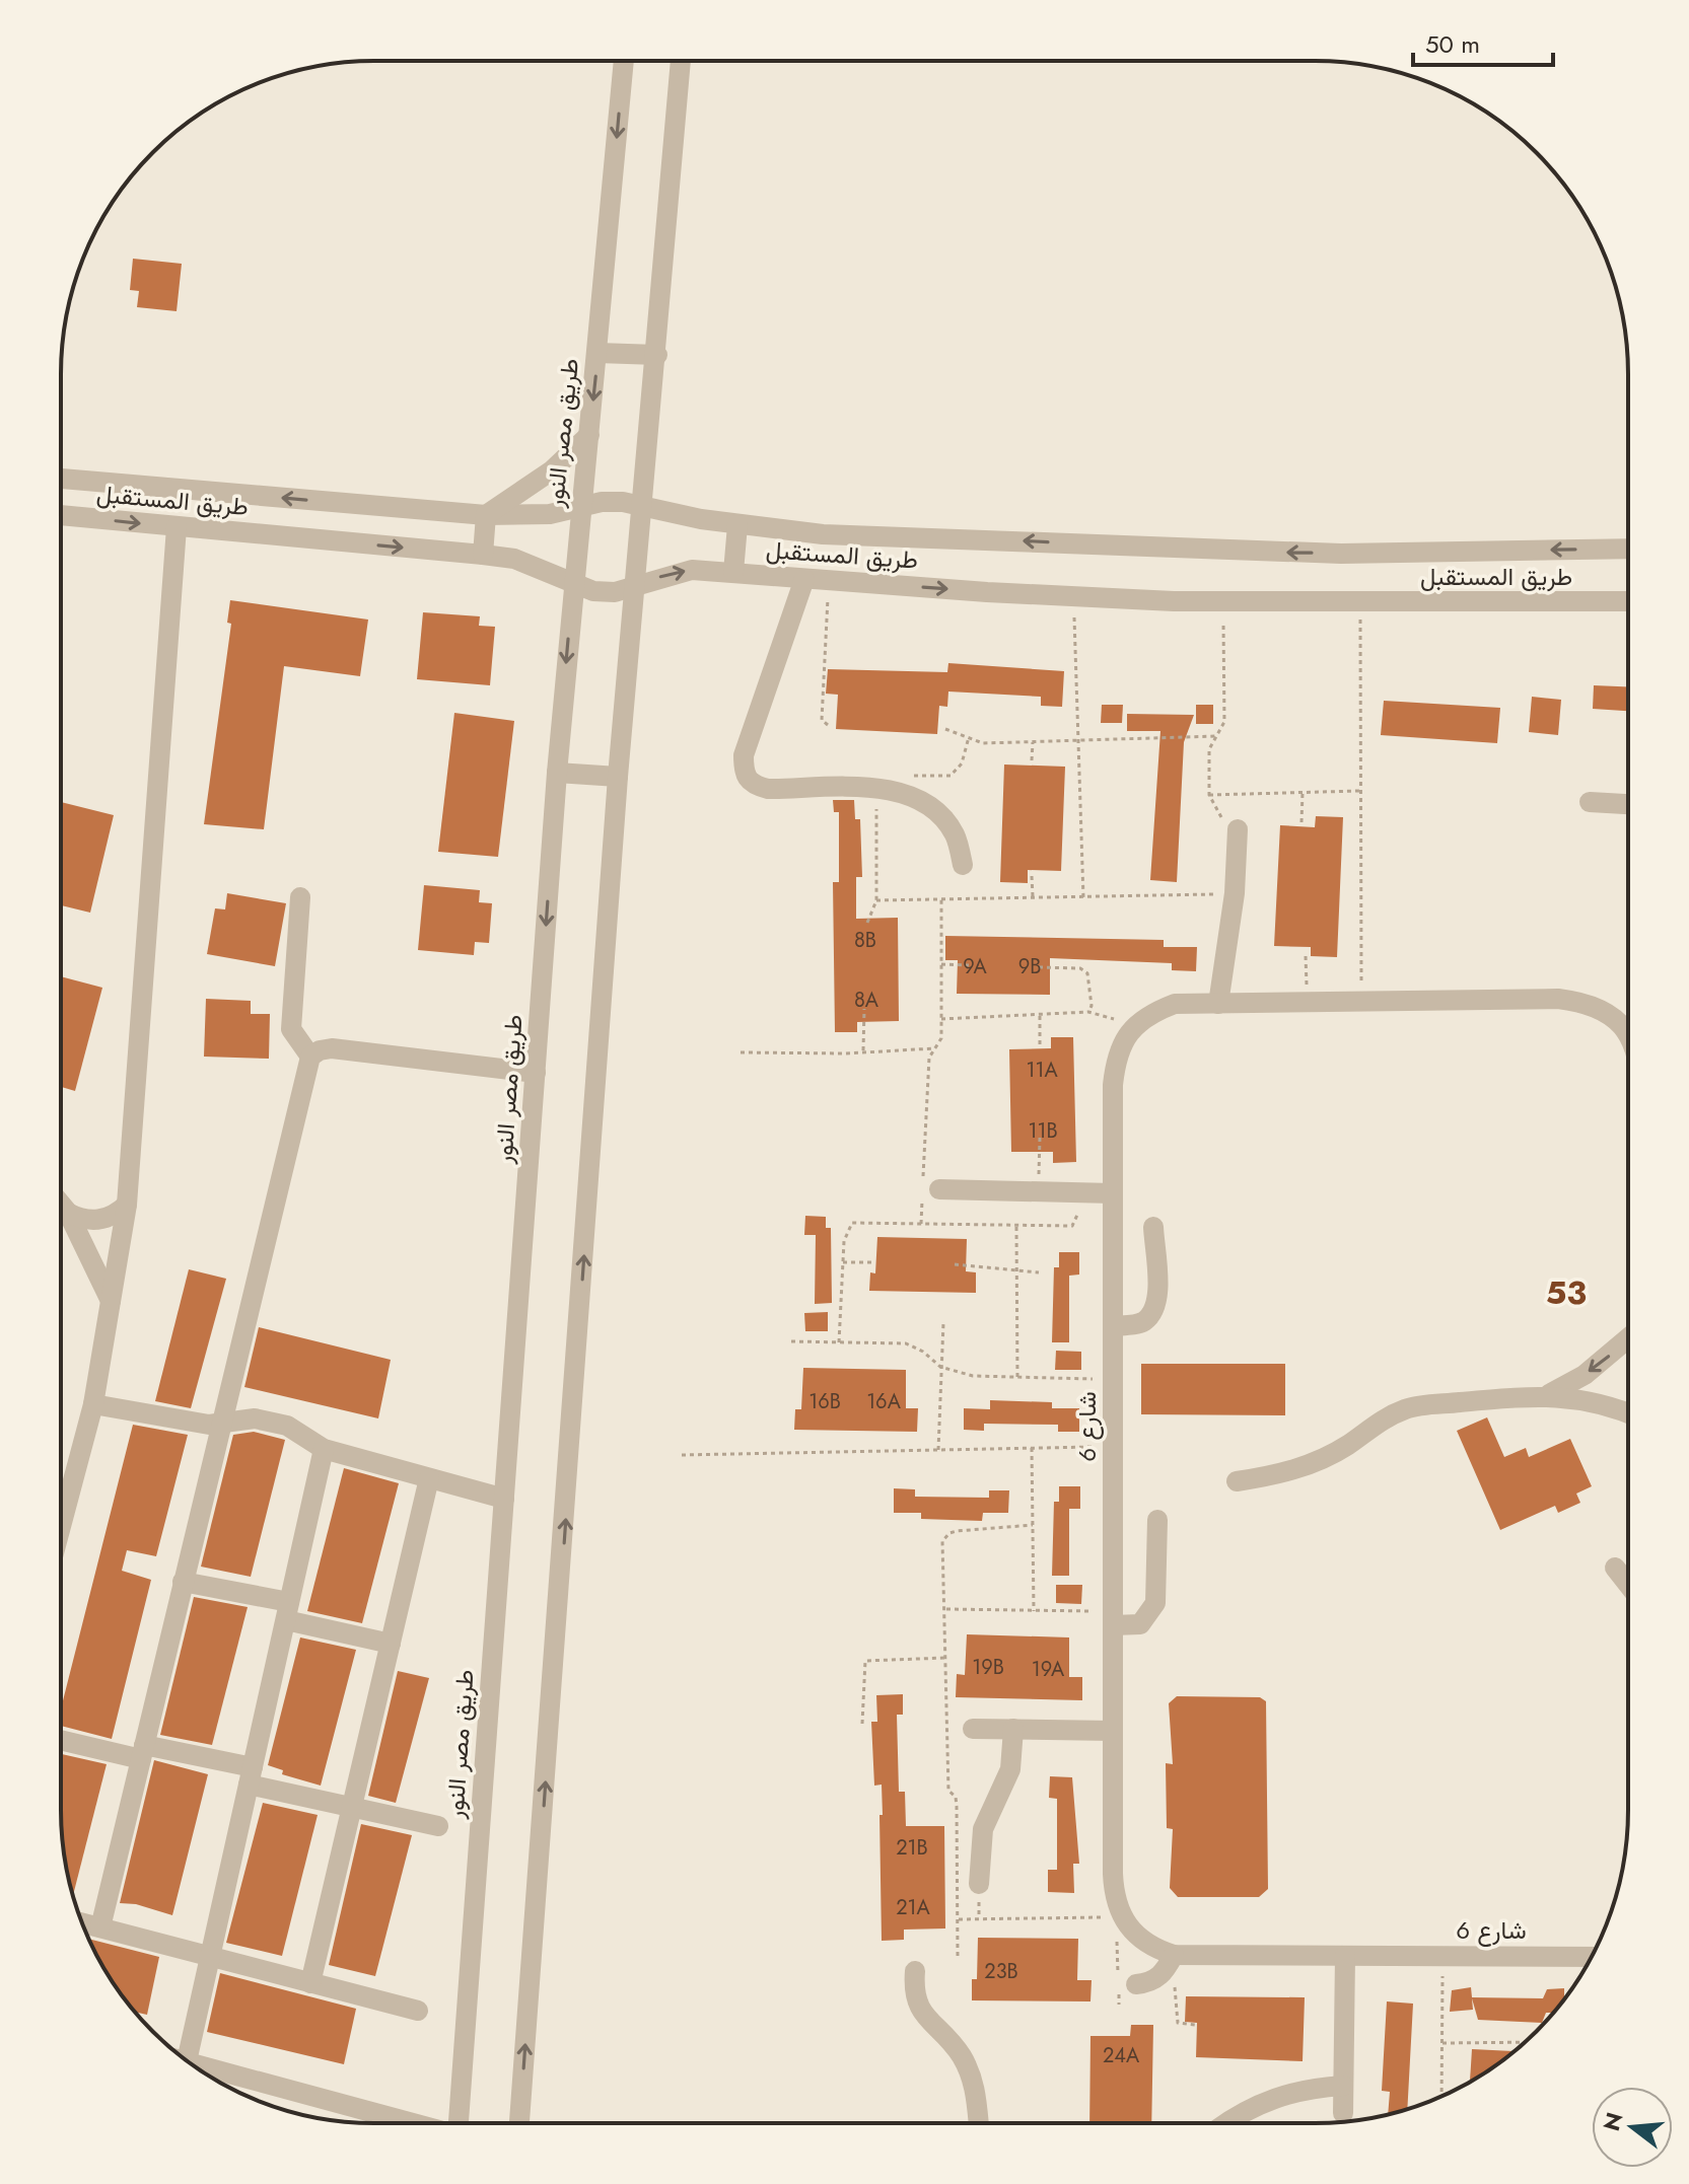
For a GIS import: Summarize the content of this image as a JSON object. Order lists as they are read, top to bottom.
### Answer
{
  "streets": {
    "street": ["طريق مصر النور", "طريق المستقبل", "شارع 6"]
  },
  "crossings": [
    ["طريق مصر النور", "طريق المستقبل"]
  ],
  "districts": ["53"],
  "house_numbers": [
    "8B",
    "9A",
    "9B",
    "8A",
    "11A",
    "11B",
    "16B",
    "16A",
    "19B",
    "19A",
    "21B",
    "21A",
    "23B",
    "24A"
  ],
  "scale_bar": "50 m",
  "north": "left"
}
